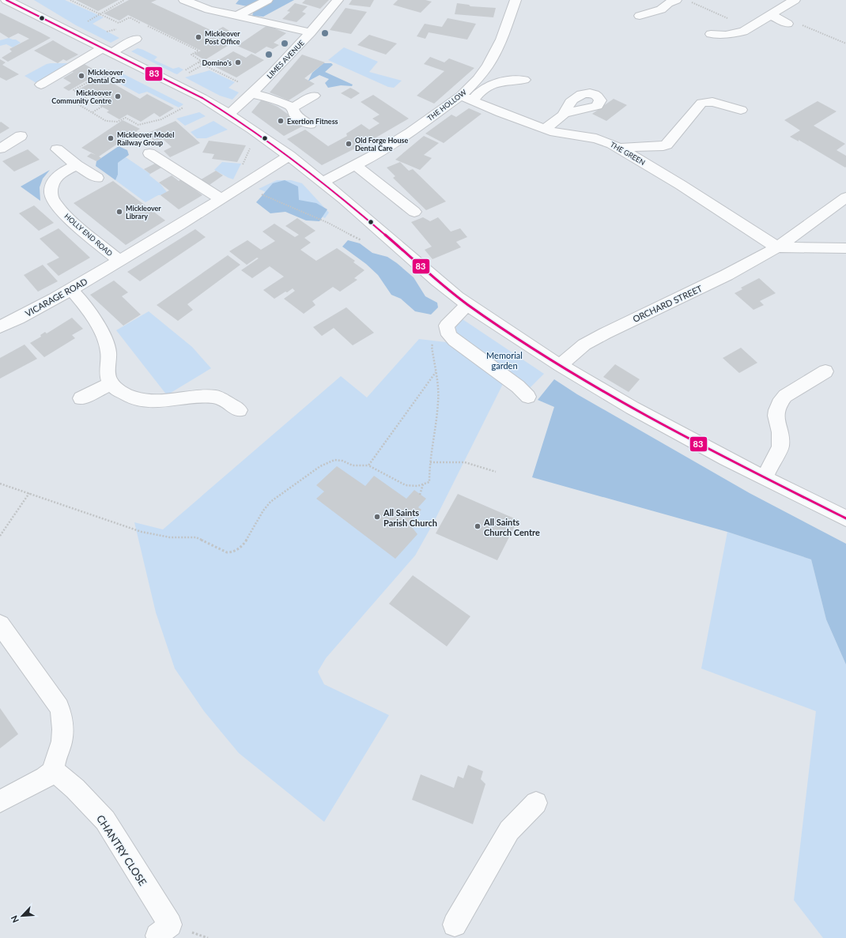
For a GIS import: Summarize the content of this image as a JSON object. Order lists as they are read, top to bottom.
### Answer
{
  "streets": {
    "street": [
      "LIMES AVENUE",
      "THE HOLLOW",
      "THE GREEN",
      "HOLLY END ROAD",
      "VICARAGE ROAD",
      "ORCHARD STREET",
      "CHANTRY CLOSE"
    ]
  },
  "crossings": [
    ["THE HOLLOW", "THE GREEN"],
    ["THE GREEN", "ORCHARD STREET"],
    ["HOLLY END ROAD", "VICARAGE ROAD"]
  ],
  "parks": ["Memorial garden"],
  "places": [
    "Mickleover Post Office",
    "Domino's",
    "Mickleover Dental Care",
    "Mickleover Community Centre",
    "Exertion Fitness",
    "Mickleover Model Railway Group",
    "Old Forge House Dental Care",
    "Mickleover Library",
    "All Saints Parish Church",
    "All Saints Church Centre"
  ],
  "lines": ["transit line 83"],
  "north": "bottom left"
}
